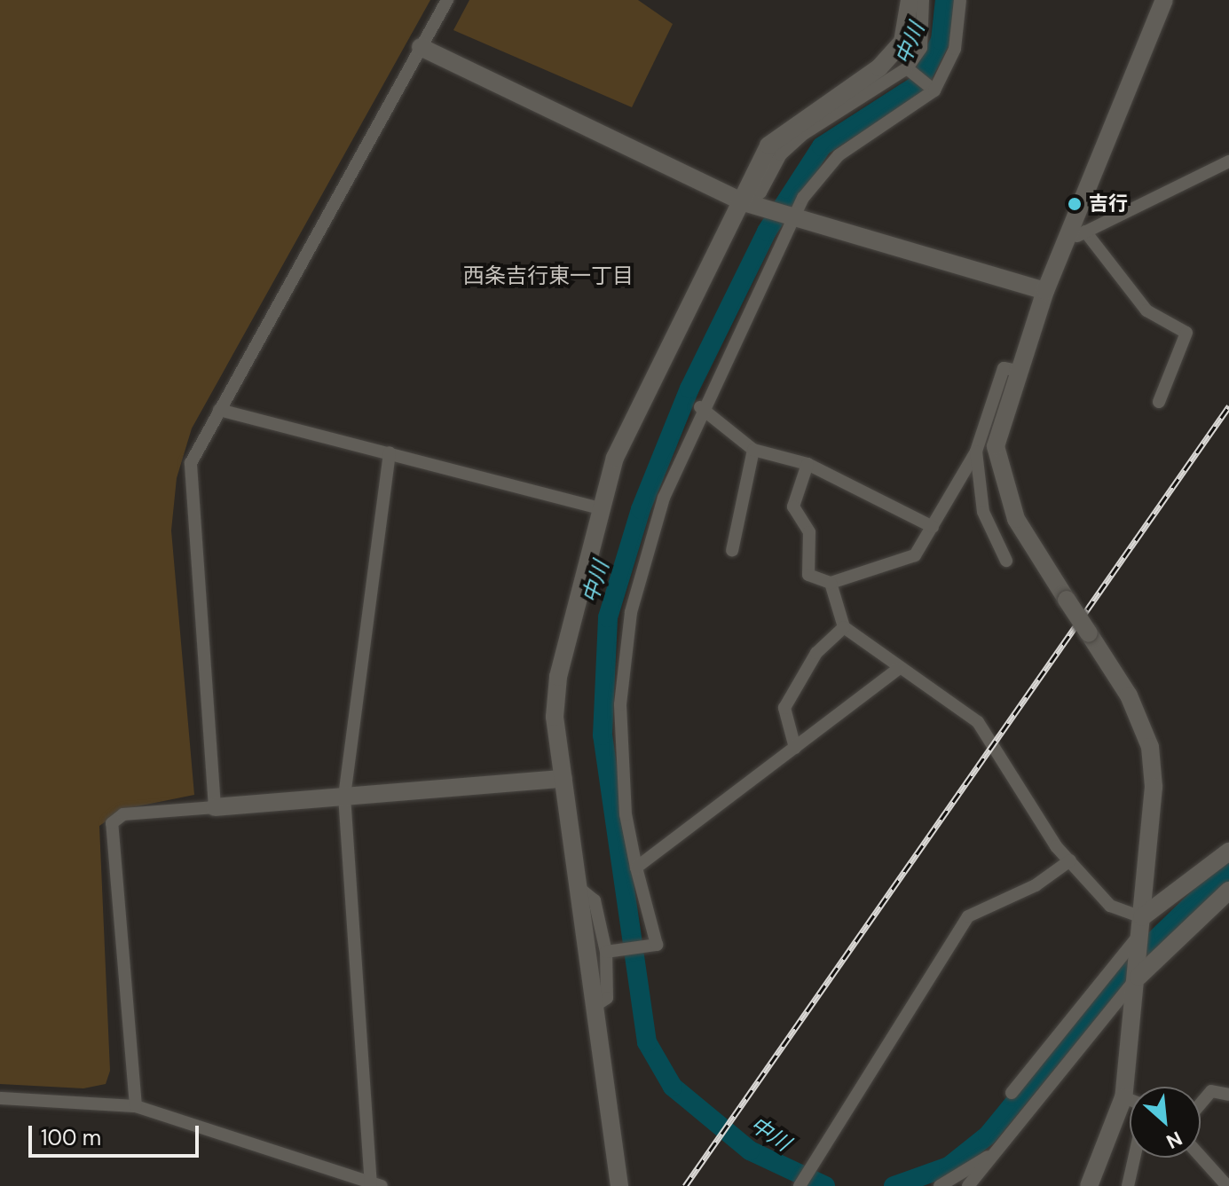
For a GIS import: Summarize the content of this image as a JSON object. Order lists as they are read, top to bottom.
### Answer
{
  "districts": ["西条吉行東一丁目"],
  "water": ["中川"],
  "places": ["吉行"],
  "scale_bar": "100 m",
  "north": "bottom right"
}
